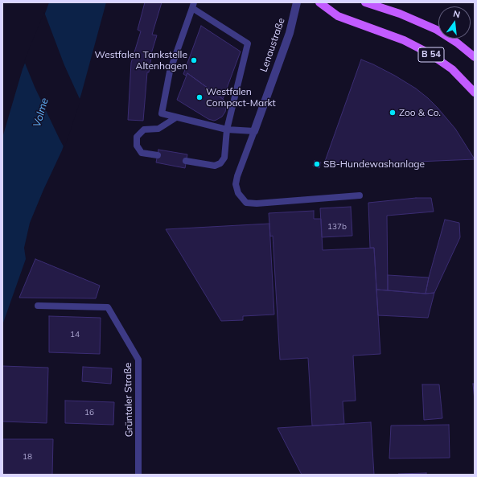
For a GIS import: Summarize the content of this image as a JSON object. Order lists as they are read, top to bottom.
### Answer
{
  "streets": {
    "main road": ["B 54"],
    "street": ["Lenaustraße"],
    "lane": ["Grüntaler Straße"]
  },
  "water": ["Volme"],
  "places": [
    "Westfalen Tankstelle Altenhagen",
    "Westfalen Compact-Markt",
    "Zoo & Co.",
    "SB-Hundewashanlage"
  ],
  "house_numbers": [
    "137b",
    "14",
    "16",
    "18"
  ],
  "north": "top"
}
